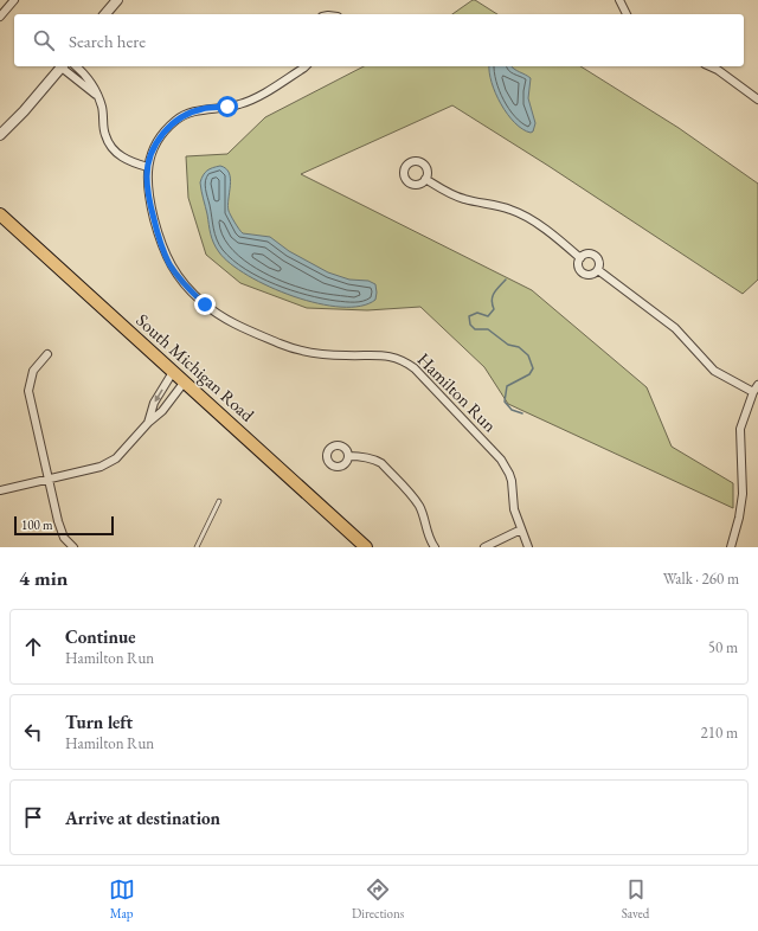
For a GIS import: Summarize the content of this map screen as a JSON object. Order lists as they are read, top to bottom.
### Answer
{
  "streets": {
    "main road": ["South Michigan Road"],
    "street": ["Hamilton Run"]
  },
  "scale_bar": "100 m",
  "page": {
    "search": "Search here",
    "scale": "100 m",
    "heading": ["4 min", "Walk · 260 m"],
    "list": [
      ["Continue", "Hamilton Run", "50 m"],
      ["Turn left", "Hamilton Run", "210 m"],
      "Arrive at destination"
    ],
    "nav": ["Map", "Directions", "Saved"]
  }
}
